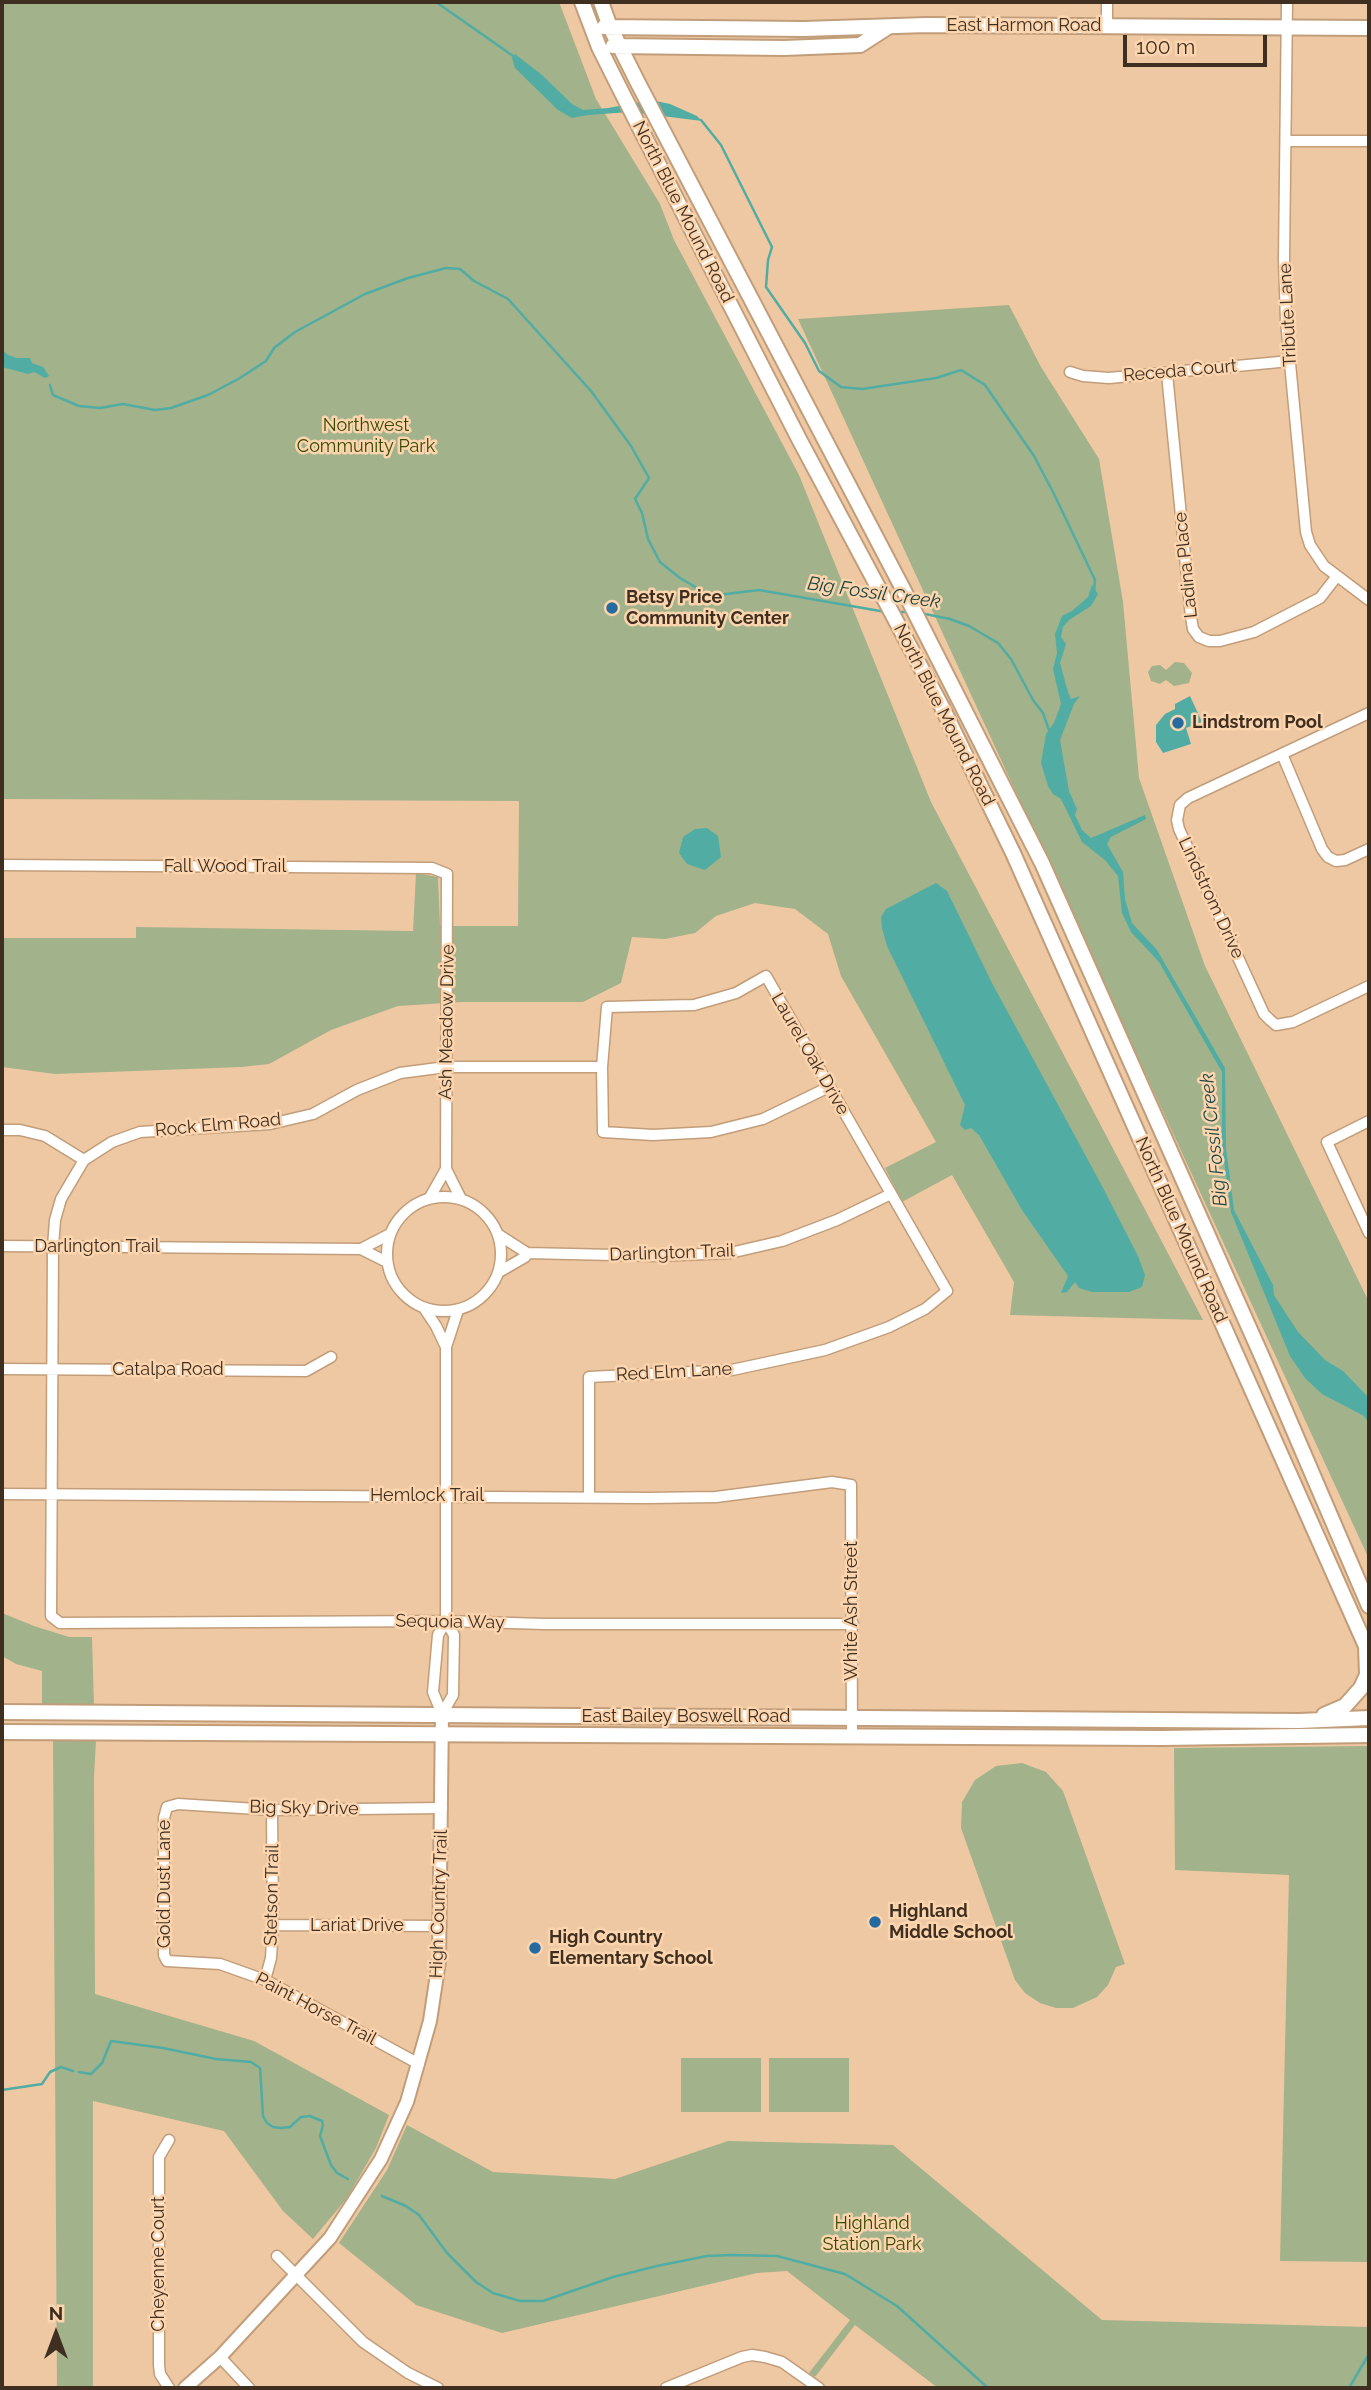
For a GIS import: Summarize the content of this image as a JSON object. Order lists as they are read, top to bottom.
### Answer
{
  "streets": {
    "main road": ["East Harmon Road", "North Blue Mound Road", "East Bailey Boswell Road"],
    "street": [
      "Tribute Lane",
      "Receda Court",
      "Ladina Place",
      "Fall Wood Trail",
      "Lindstrom Drive",
      "Ash Meadow Drive",
      "Laurel Oak Drive",
      "Rock Elm Road",
      "Darlington Trail",
      "Catalpa Road",
      "Red Elm Lane",
      "Hemlock Trail",
      "White Ash Street",
      "Sequoia Way",
      "Big Sky Drive",
      "Gold Dust Lane",
      "Stetson Trail",
      "High Country Trail",
      "Lariat Drive",
      "Paint Horse Trail",
      "Cheyenne Court"
    ]
  },
  "crossings": [
    ["East Harmon Road", "North Blue Mound Road"],
    ["East Harmon Road", "Tribute Lane"],
    ["North Blue Mound Road", "East Bailey Boswell Road"],
    ["Tribute Lane", "Receda Court"],
    ["Tribute Lane", "Ladina Place"],
    ["Receda Court", "Ladina Place"],
    ["Fall Wood Trail", "Ash Meadow Drive"],
    ["Ash Meadow Drive", "Rock Elm Road"],
    ["Ash Meadow Drive", "Darlington Trail"],
    ["Laurel Oak Drive", "Rock Elm Road"],
    ["Laurel Oak Drive", "Darlington Trail"],
    ["Laurel Oak Drive", "Red Elm Lane"],
    ["Rock Elm Road", "Darlington Trail"],
    ["Rock Elm Road", "Catalpa Road"],
    ["Rock Elm Road", "Hemlock Trail"],
    ["Rock Elm Road", "Sequoia Way"],
    ["Red Elm Lane", "Hemlock Trail"],
    ["Hemlock Trail", "White Ash Street"],
    ["White Ash Street", "Sequoia Way"],
    ["White Ash Street", "East Bailey Boswell Road"],
    ["East Bailey Boswell Road", "High Country Trail"],
    ["Big Sky Drive", "Gold Dust Lane"],
    ["Big Sky Drive", "Stetson Trail"],
    ["Big Sky Drive", "High Country Trail"],
    ["Gold Dust Lane", "Paint Horse Trail"],
    ["Stetson Trail", "Lariat Drive"],
    ["Stetson Trail", "Paint Horse Trail"],
    ["High Country Trail", "Lariat Drive"],
    ["High Country Trail", "Paint Horse Trail"]
  ],
  "water": ["Big Fossil Creek"],
  "parks": ["Northwest Community Park", "Highland Station Park"],
  "places": [
    "Betsy Price Community Center",
    "Lindstrom Pool",
    "Highland Middle School",
    "High Country Elementary School"
  ],
  "scale_bar": "100 m",
  "north": "top"
}
